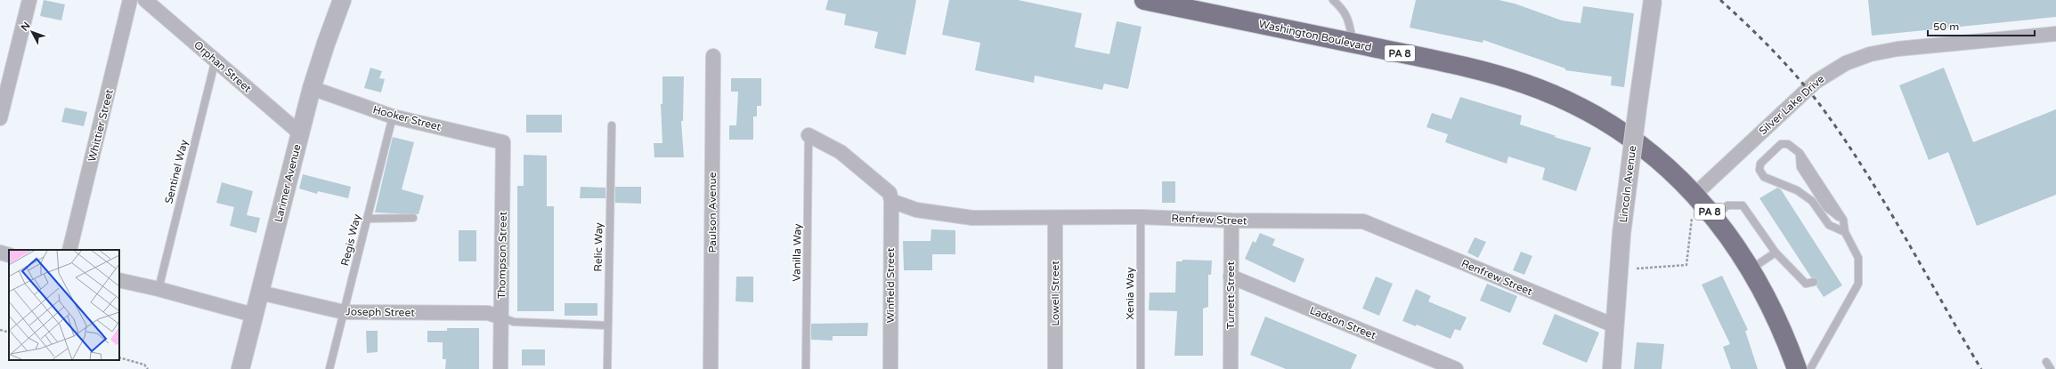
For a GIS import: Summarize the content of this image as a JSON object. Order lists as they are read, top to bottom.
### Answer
{
  "streets": {
    "highway": ["Washington Boulevard", "PA 8"],
    "street": [
      "Orphan Street",
      "Silver Lake Drive",
      "Hooker Street",
      "Whittier Street",
      "Larimer Avenue",
      "Lincoln Avenue",
      "Paulson Avenue",
      "Renfrew Street",
      "Thompson Street",
      "Winfield Street",
      "Lowell Street",
      "Turrett Street",
      "Joseph Street",
      "Ladson Street"
    ],
    "lane": [
      "Sentinel Way",
      "Regis Way",
      "Relic Way",
      "Vanilla Way",
      "Xenia Way"
    ]
  },
  "crossings": [
    ["Washington Boulevard", "Silver Lake Drive"],
    ["Orphan Street", "Sentinel Way"],
    ["Orphan Street", "Larimer Avenue"],
    ["Hooker Street", "Larimer Avenue"],
    ["Hooker Street", "Regis Way"],
    ["Hooker Street", "Thompson Street"],
    ["Larimer Avenue", "Joseph Street"],
    ["Lincoln Avenue", "Renfrew Street"],
    ["Renfrew Street", "Winfield Street"],
    ["Renfrew Street", "Lowell Street"],
    ["Renfrew Street", "Xenia Way"],
    ["Renfrew Street", "Turrett Street"],
    ["Regis Way", "Joseph Street"],
    ["Thompson Street", "Joseph Street"],
    ["Turrett Street", "Ladson Street"]
  ],
  "scale_bar": "50 m",
  "north": "top left"
}
